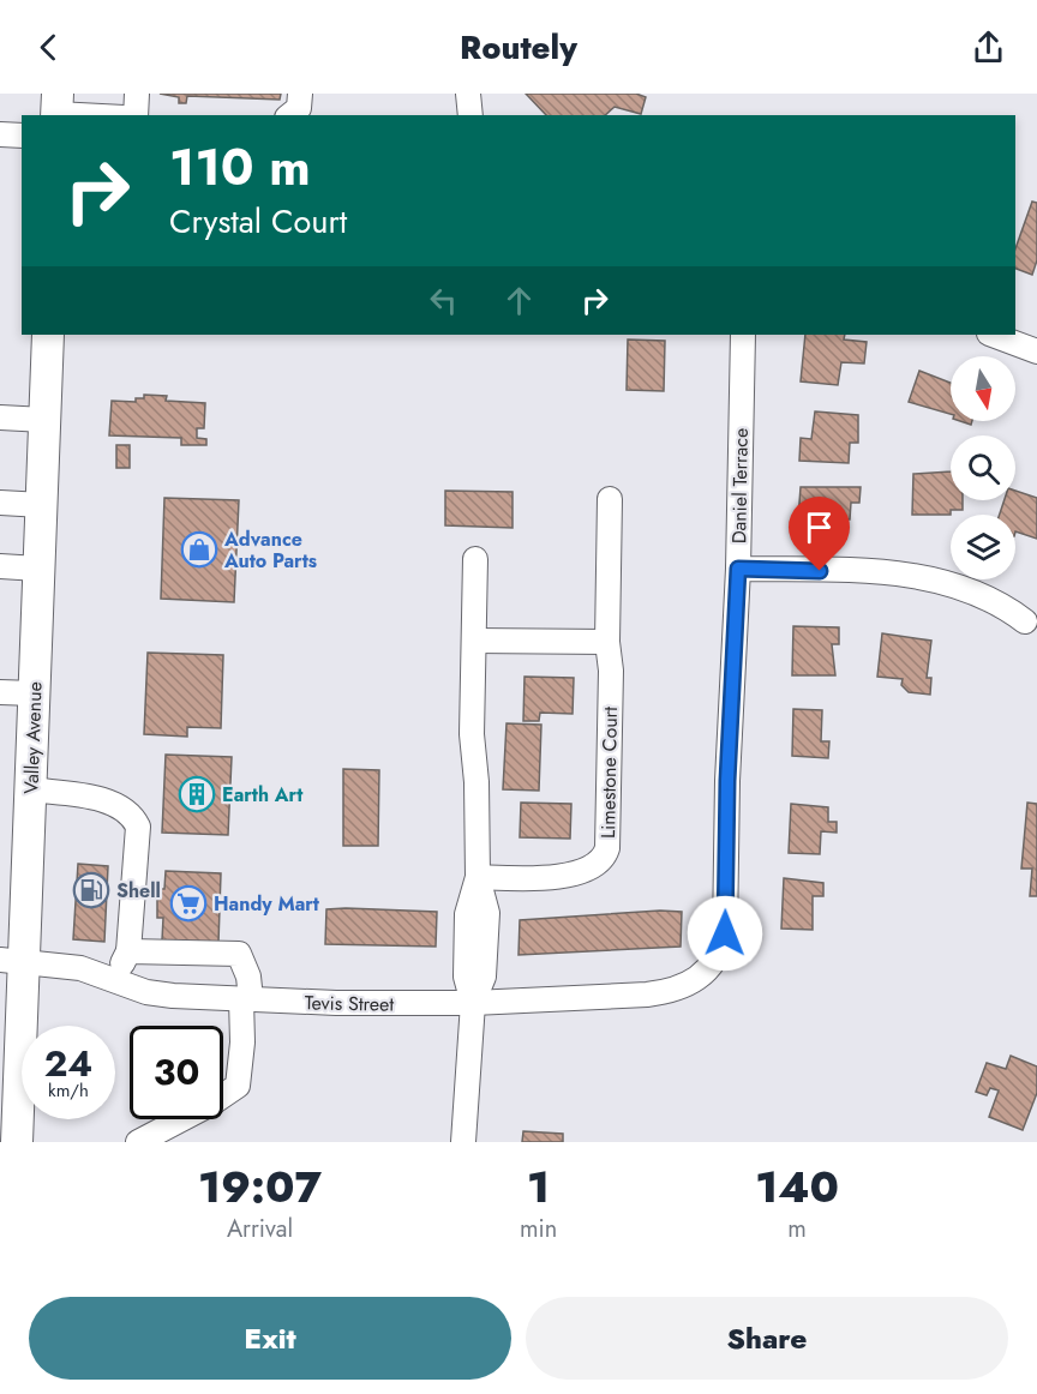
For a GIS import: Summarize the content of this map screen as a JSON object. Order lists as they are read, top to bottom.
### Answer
{
  "streets": {
    "main road": ["Valley Avenue"],
    "street": ["Daniel Terrace", "Limestone Court", "Tevis Street"]
  },
  "crossings": [
    ["Daniel Terrace", "Tevis Street"],
    ["Valley Avenue", "Tevis Street"]
  ],
  "places": {
    "shop": ["Advance Auto Parts"],
    "building": ["Earth Art"],
    "fuel station": ["Shell"],
    "supermarket": ["Handy Mart"]
  },
  "north": "bottom",
  "page": {
    "header": "Routely",
    "turn": ["110 m", "Crystal Court"],
    "speed": "24 km/h",
    "limit": "30",
    "eta": [
      "19:07",
      "Arrival",
      "1",
      "min",
      "140",
      "m"
    ],
    "buttons": ["Exit", "Share"]
  }
}
